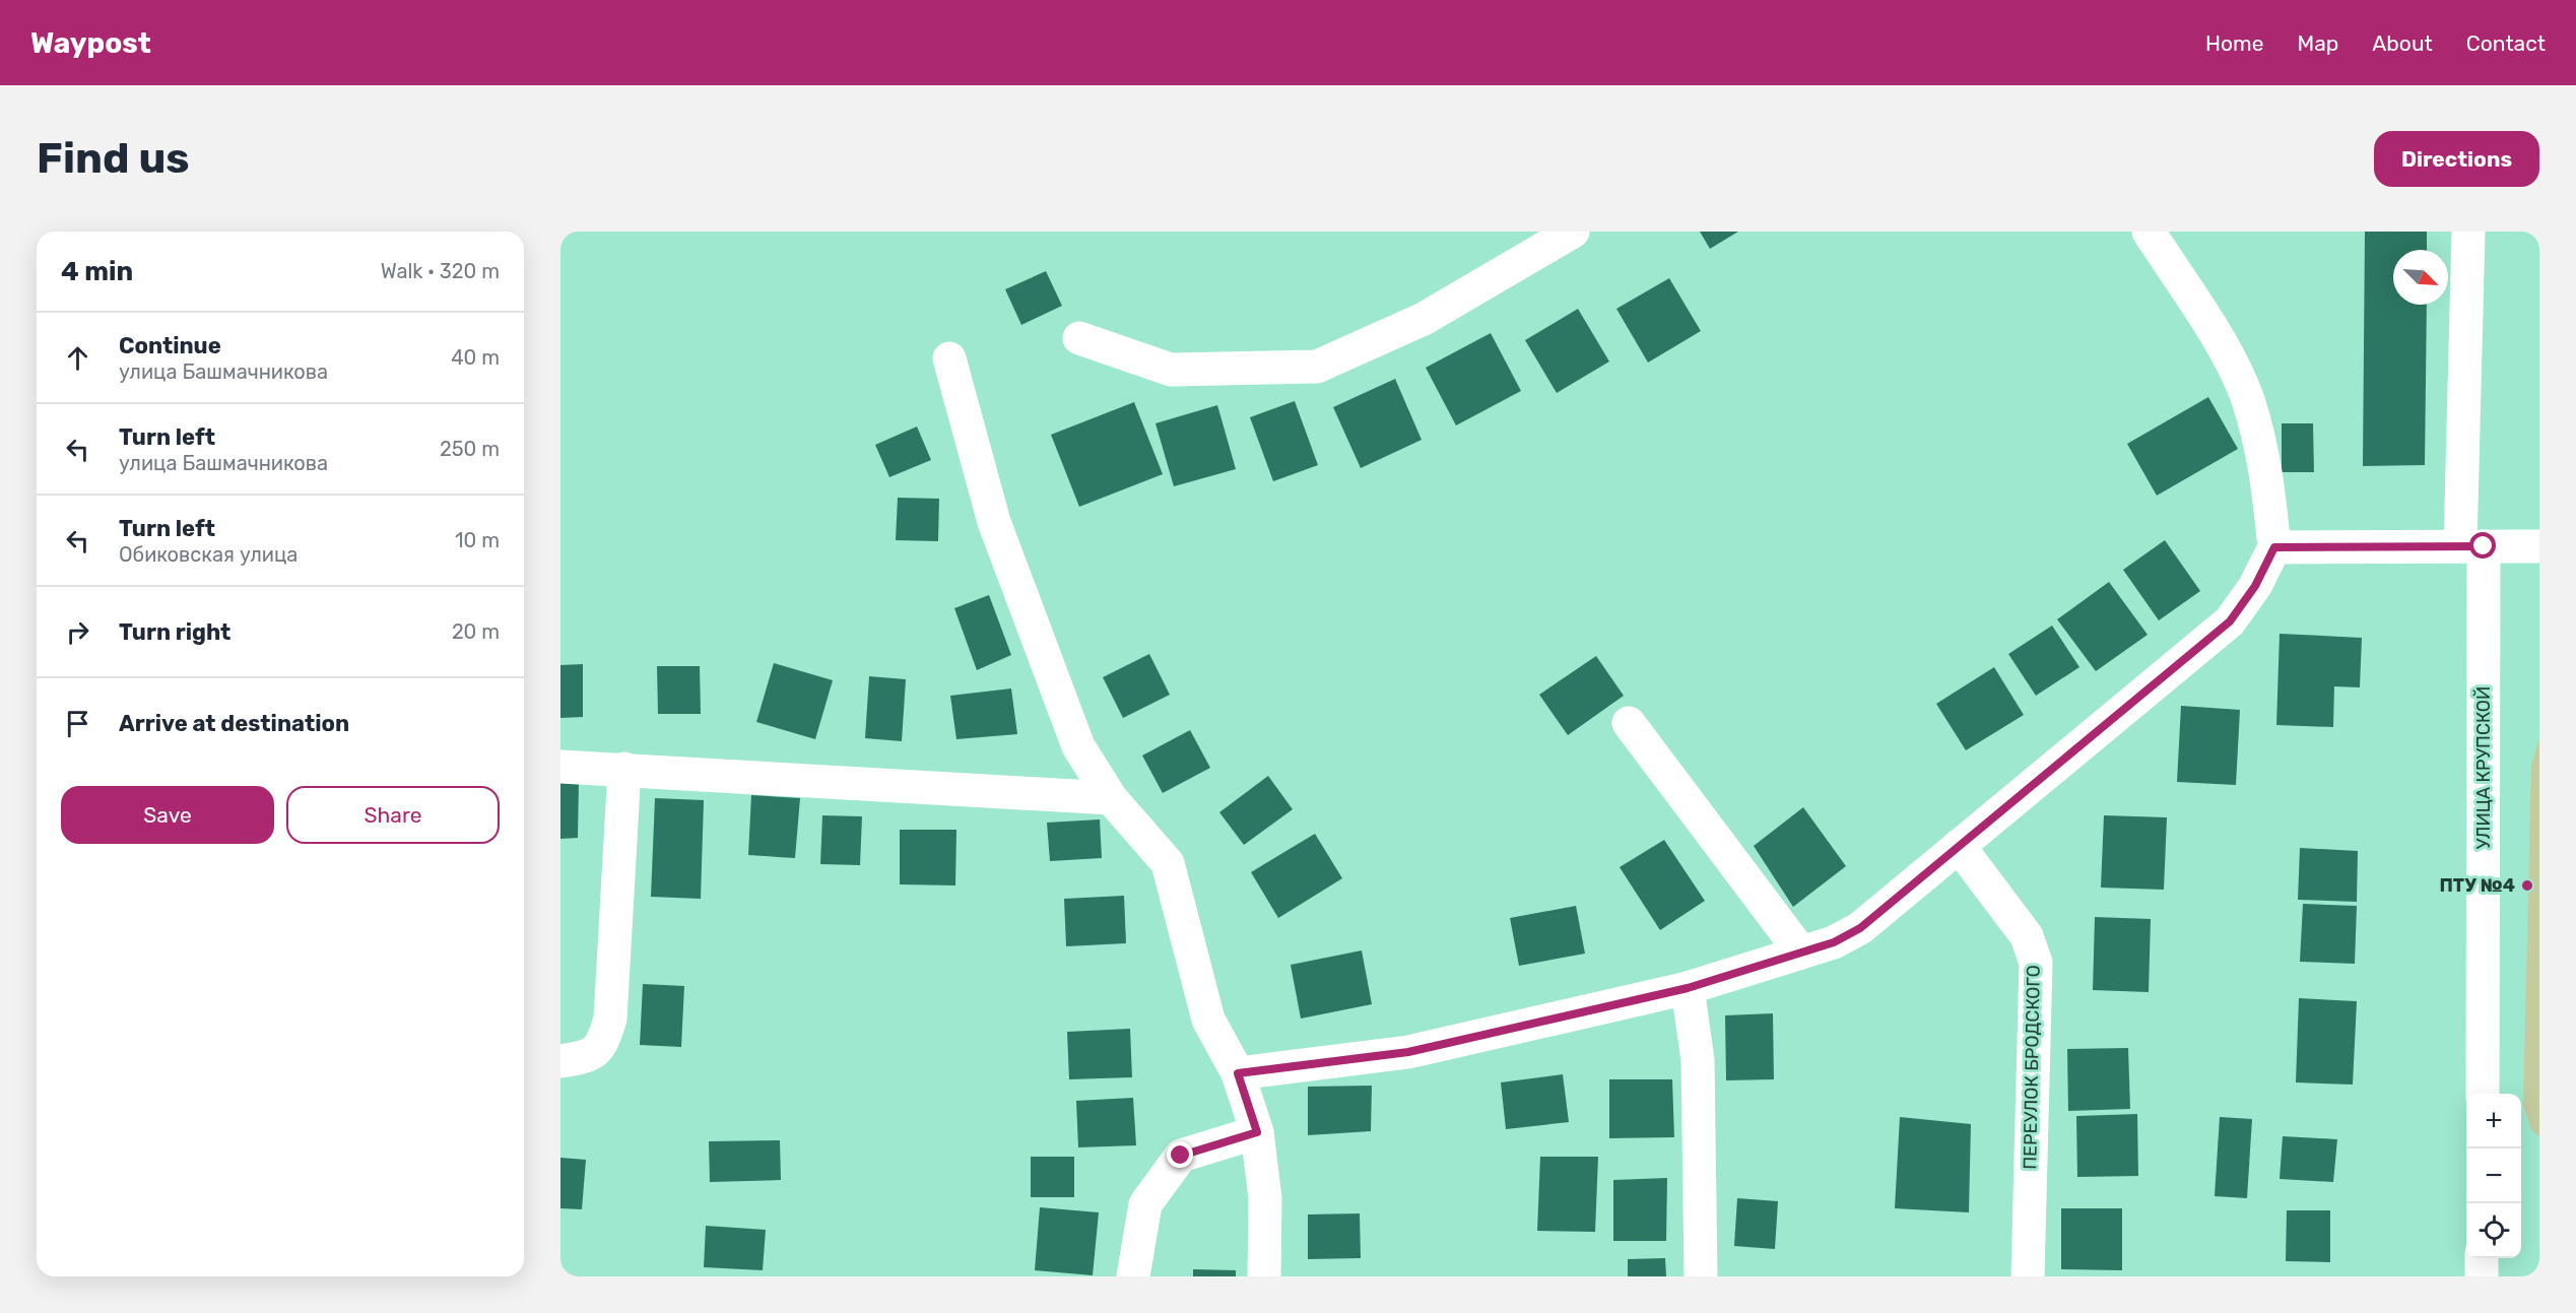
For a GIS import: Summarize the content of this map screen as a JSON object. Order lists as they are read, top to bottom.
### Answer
{
  "streets": {
    "street": ["УЛИЦА КРУПСКОЙ", "ПЕРЕУЛОК БРОДСКОГО"]
  },
  "places": ["ПТУ №4"],
  "north": "bottom right",
  "page": {
    "header": "Waypost",
    "nav": [
      "Home",
      "Map",
      "About",
      "Contact"
    ],
    "buttons": [
      "Directions",
      ["Save", "Share"]
    ],
    "title": "Find us",
    "heading": ["4 min", "Walk · 320 m"],
    "list": [
      ["Continue", "улица Башмачникова", "40 m"],
      ["Turn left", "улица Башмачникова", "250 m"],
      ["Turn left", "Обиковская улица", "10 m"],
      ["Turn right", "20 m"],
      "Arrive at destination"
    ],
    "map_buttons": ["+", "−"]
  }
}
